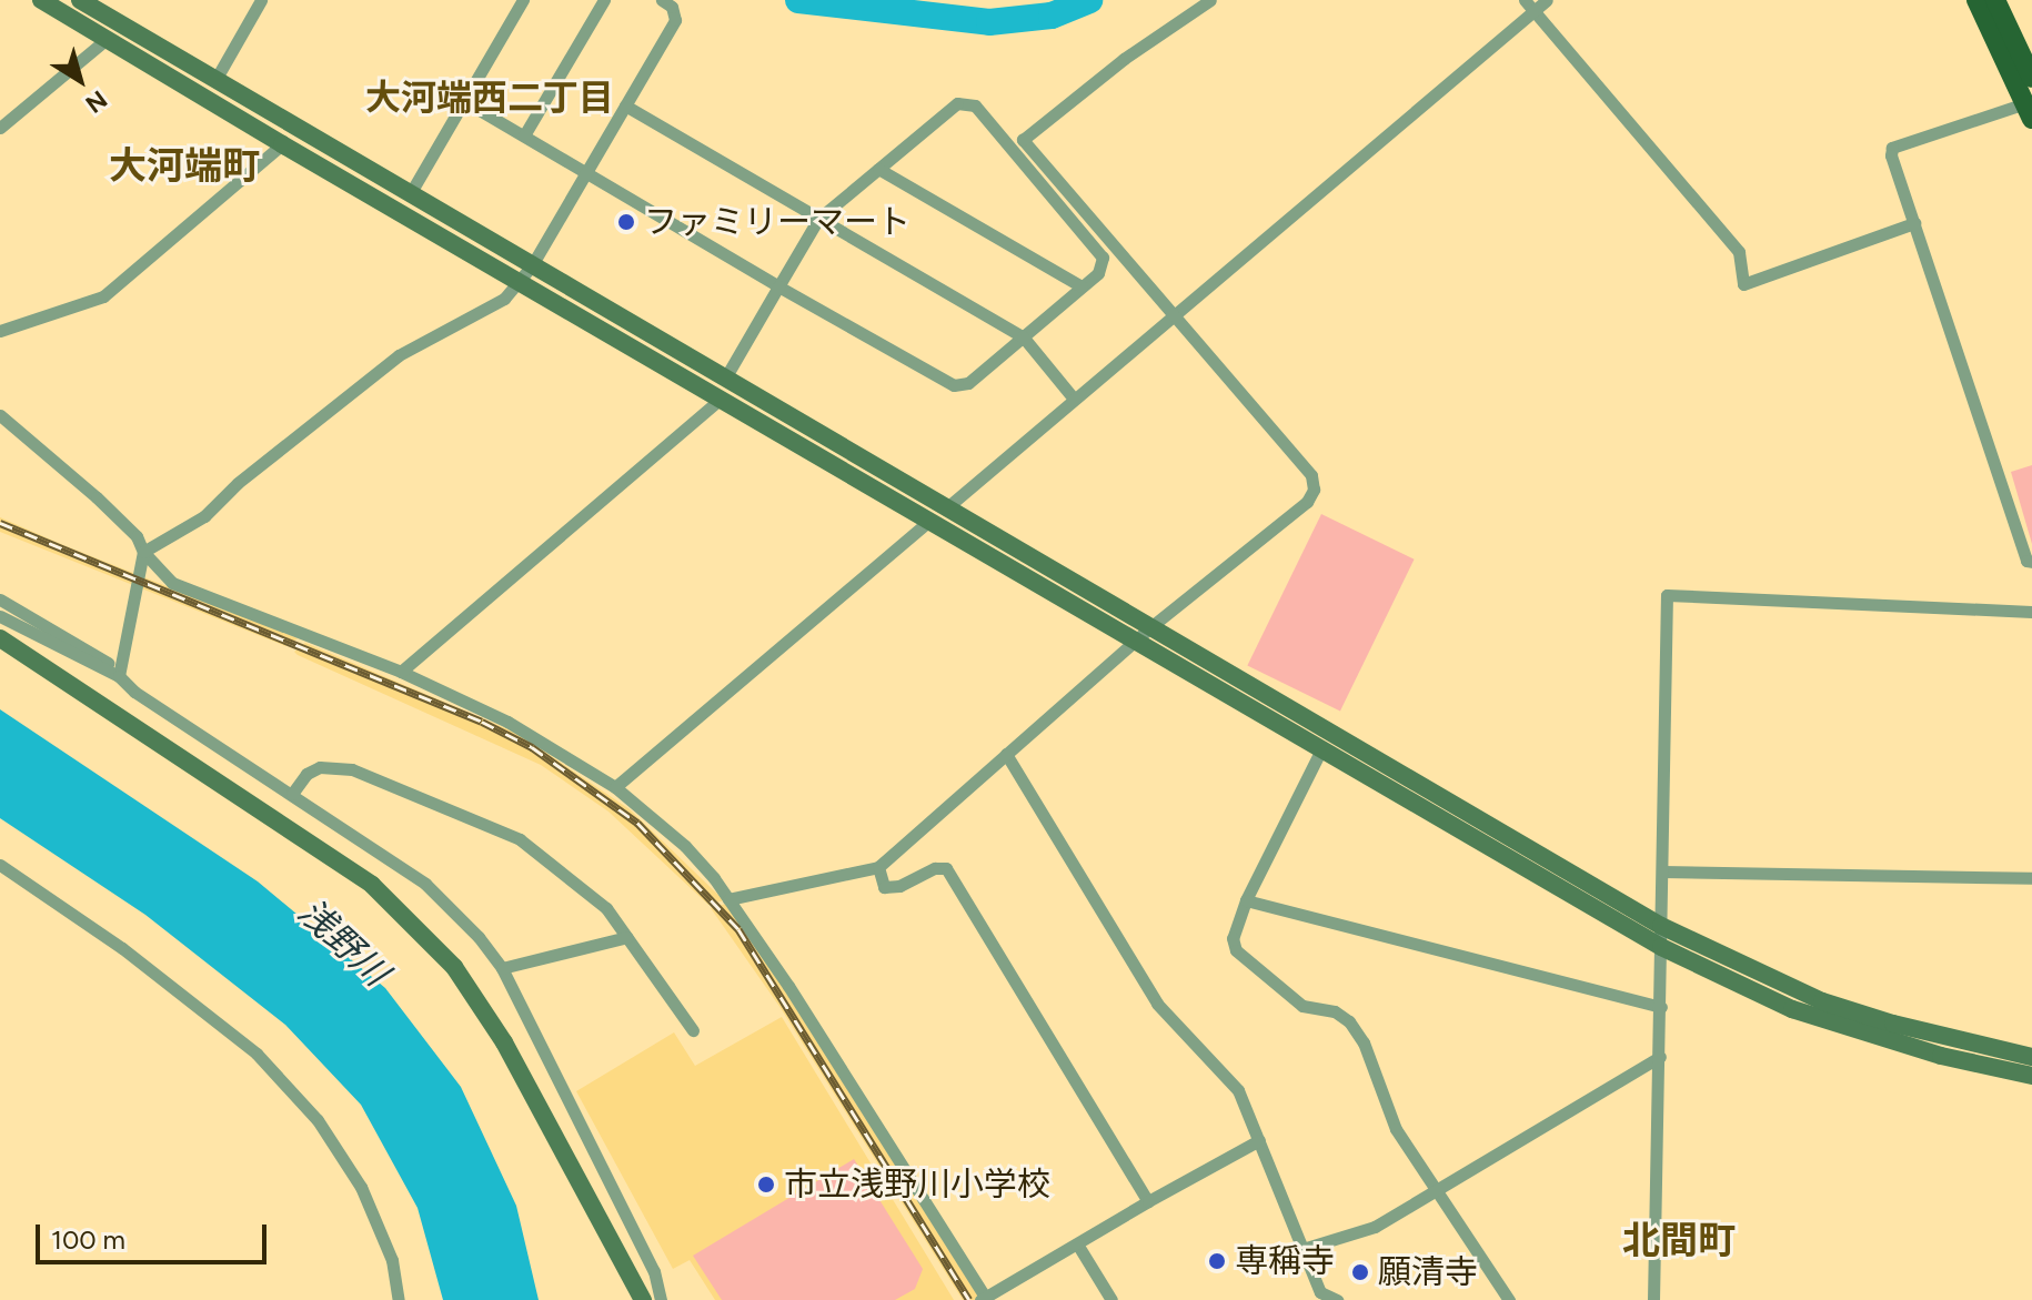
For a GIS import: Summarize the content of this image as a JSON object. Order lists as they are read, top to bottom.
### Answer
{
  "districts": ["大河端西二丁目", "大河端町", "北間町"],
  "water": ["浅野川"],
  "places": [
    "ファミリーマート",
    "市立浅野川小学校",
    "専稱寺",
    "願清寺"
  ],
  "scale_bar": "100 m",
  "north": "bottom right"
}
